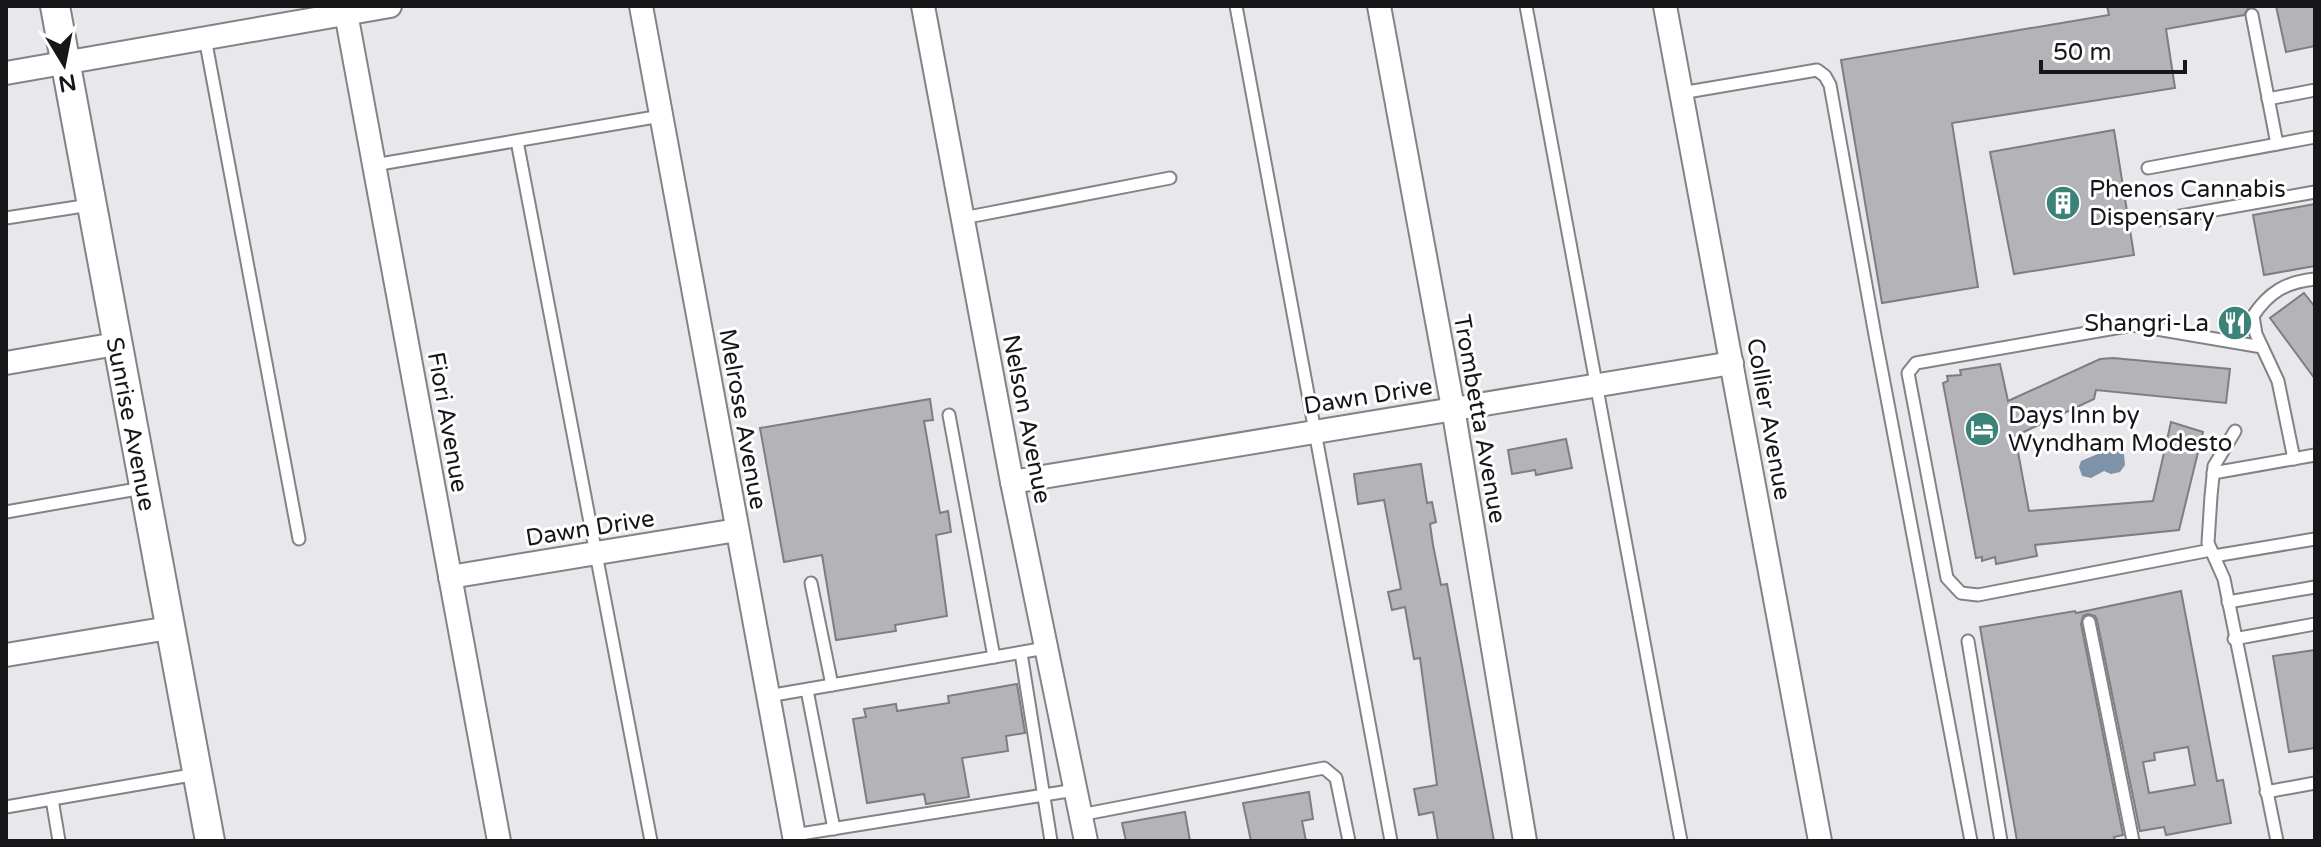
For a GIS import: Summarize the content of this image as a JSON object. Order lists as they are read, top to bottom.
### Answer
{
  "streets": {
    "street": [
      "Dawn Drive",
      "Melrose Avenue",
      "Nelson Avenue",
      "Trombetta Avenue",
      "Collier Avenue",
      "Fiori Avenue",
      "Sunrise Avenue"
    ]
  },
  "crossings": [
    ["Dawn Drive", "Melrose Avenue"],
    ["Dawn Drive", "Nelson Avenue"],
    ["Dawn Drive", "Trombetta Avenue"],
    ["Dawn Drive", "Collier Avenue"],
    ["Dawn Drive", "Fiori Avenue"]
  ],
  "places": {
    "building": ["Phenos Cannabis Dispensary"],
    "restaurant": ["Shangri-La"],
    "hotel": ["Days Inn by Wyndham Modesto"]
  },
  "scale_bar": "50 m",
  "north": "bottom"
}
